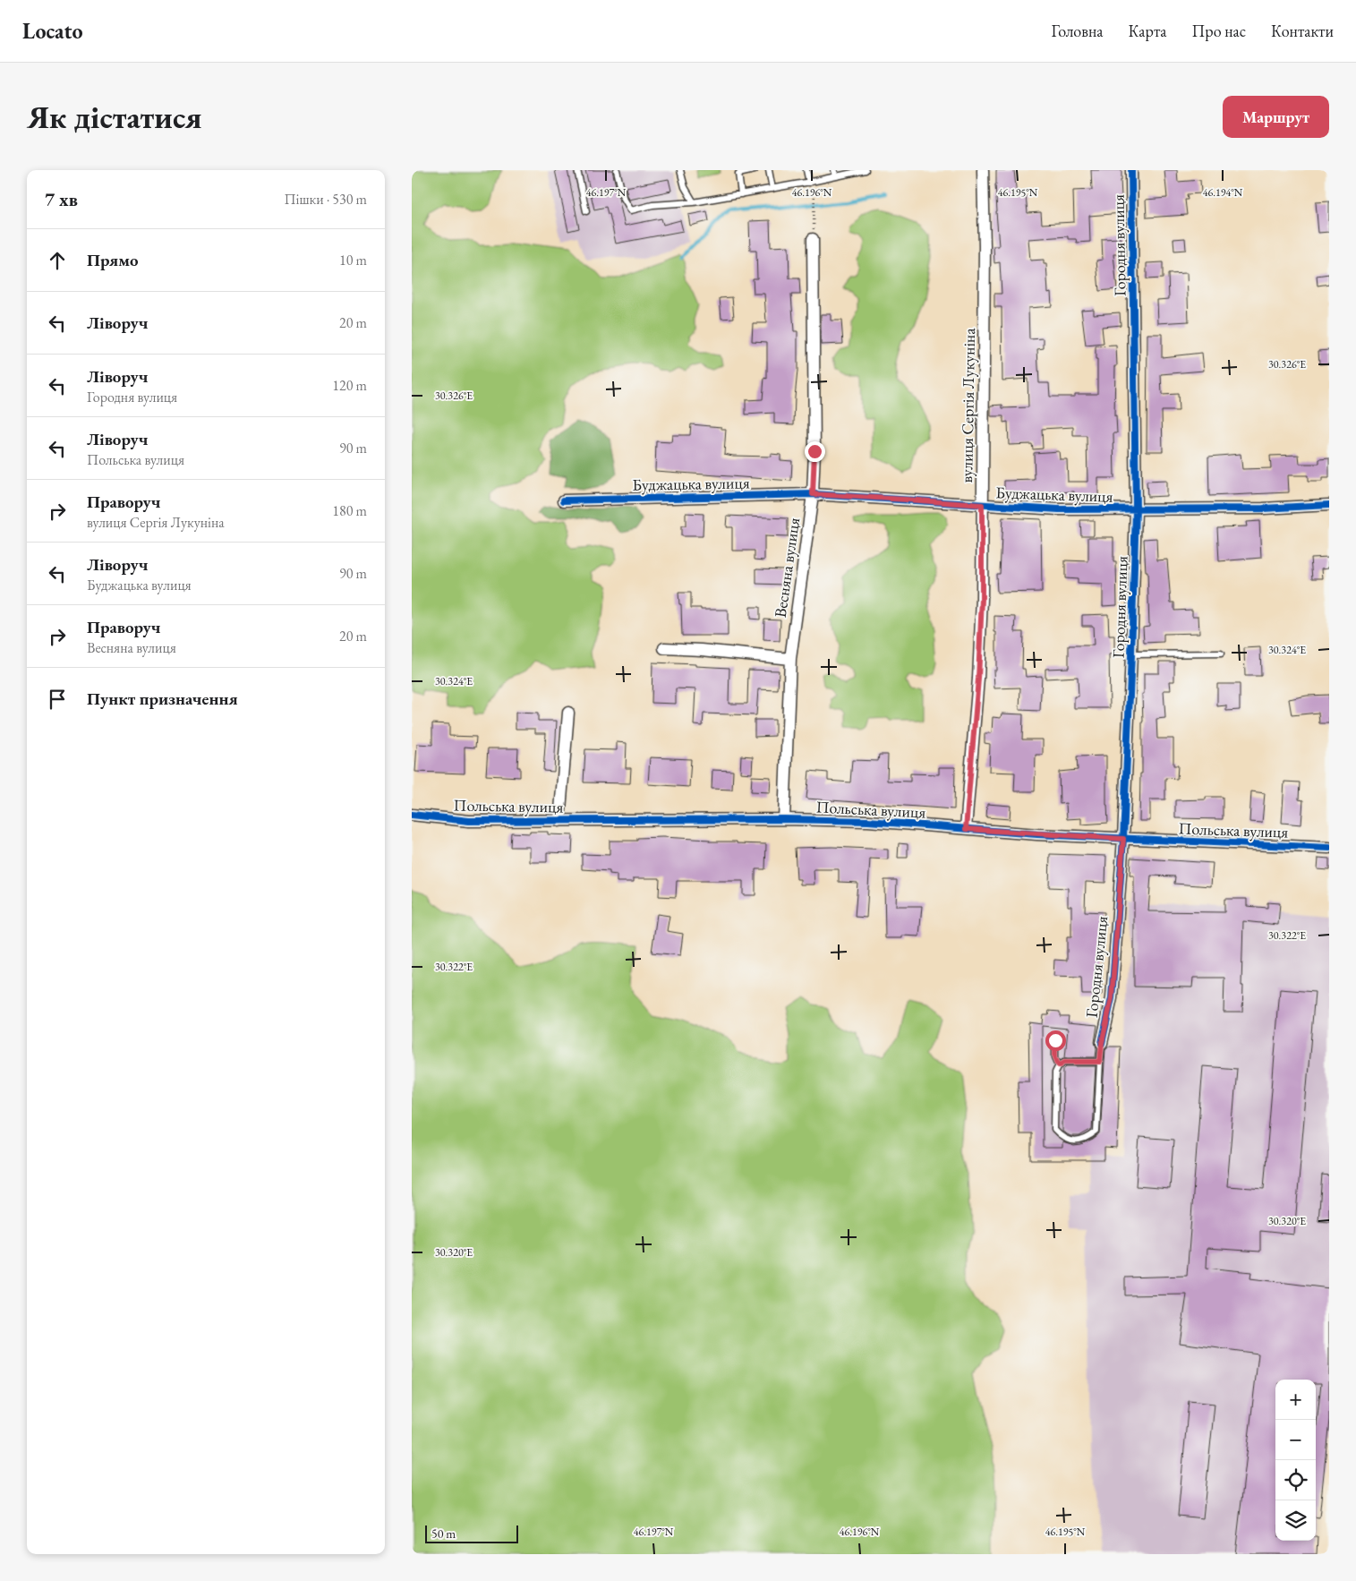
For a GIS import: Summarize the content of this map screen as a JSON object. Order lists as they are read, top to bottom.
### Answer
{
  "streets": {
    "street": [
      "Городня вулиця",
      "вулиця Сергія Лукуніна",
      "Буджацька вулиця",
      "Весняна вулиця",
      "Польська вулиця"
    ]
  },
  "crossings": [
    ["Городня вулиця", "Буджацька вулиця"],
    ["Городня вулиця", "Польська вулиця"],
    ["вулиця Сергія Лукуніна", "Буджацька вулиця"],
    ["вулиця Сергія Лукуніна", "Польська вулиця"],
    ["Буджацька вулиця", "Весняна вулиця"],
    ["Весняна вулиця", "Польська вулиця"]
  ],
  "scale_bar": "50 m",
  "page": {
    "header": "Locato",
    "nav": [
      "Головна",
      "Карта",
      "Про нас",
      "Контакти"
    ],
    "buttons": "Маршрут",
    "title": "Як дістатися",
    "heading": ["7 хв", "Пішки · 530 m"],
    "list": [
      ["Прямо", "10 m"],
      ["Ліворуч", "20 m"],
      ["Ліворуч", "Городня вулиця", "120 m"],
      ["Ліворуч", "Польська вулиця", "90 m"],
      ["Праворуч", "вулиця Сергія Лукуніна", "180 m"],
      ["Ліворуч", "Буджацька вулиця", "90 m"],
      ["Праворуч", "Весняна вулиця", "20 m"],
      "Пункт призначення"
    ],
    "map_buttons": ["+", "−"],
    "scale": "50 m"
  },
  "coordinates": [
    "46.197°N",
    "46.196°N",
    "46.195°N",
    "46.194°N",
    "30.326°E",
    "30.324°E",
    "30.322°E",
    "30.320°E"
  ]
}
